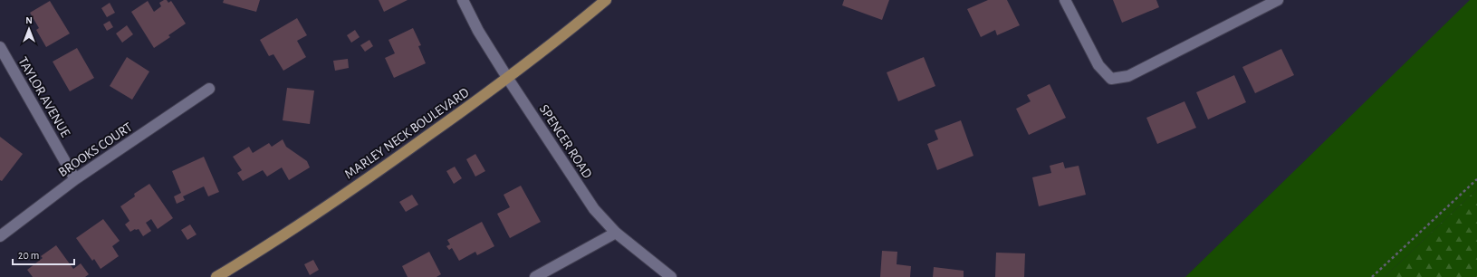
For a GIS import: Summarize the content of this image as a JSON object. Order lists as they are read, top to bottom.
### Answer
{
  "streets": {
    "main road": ["MARLEY NECK BOULEVARD"],
    "street": ["TAYLOR AVENUE", "SPENCER ROAD", "BROOKS COURT"]
  },
  "crossings": [
    ["TAYLOR AVENUE", "BROOKS COURT"],
    ["MARLEY NECK BOULEVARD", "SPENCER ROAD"]
  ],
  "scale_bar": "20 m",
  "north": "top"
}
